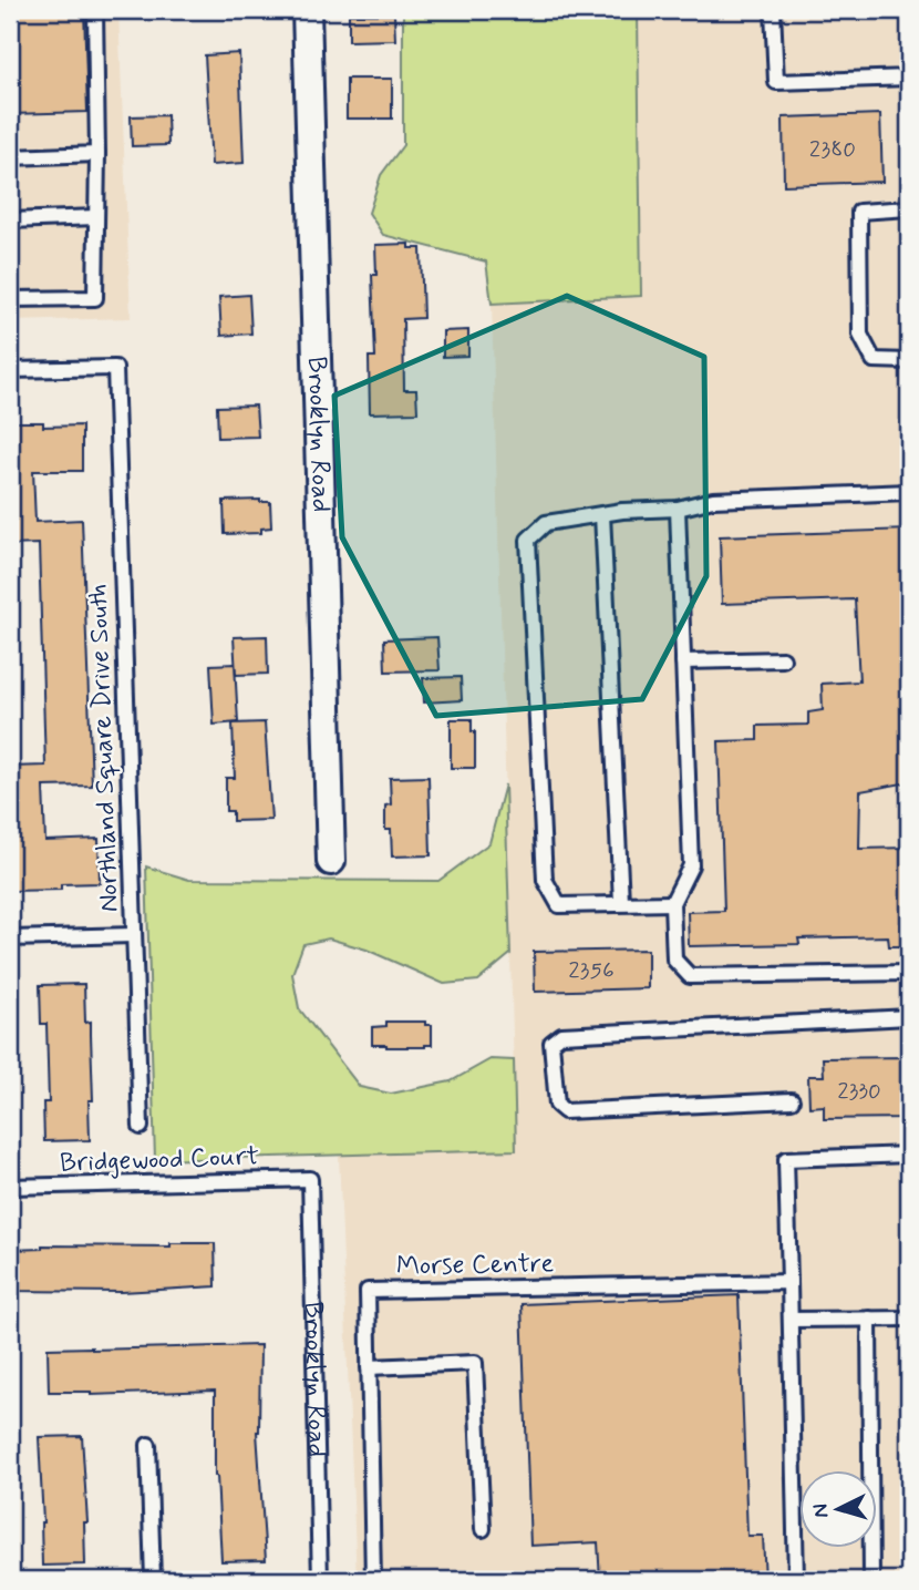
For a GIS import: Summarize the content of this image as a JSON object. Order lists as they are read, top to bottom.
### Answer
{
  "streets": {
    "street": ["Brooklyn Road"],
    "lane": ["Northland Square Drive South", "Bridgewood Court", "Morse Centre"]
  },
  "crossings": [
    ["Brooklyn Road", "Bridgewood Court"]
  ],
  "house_numbers": ["2380", "2356", "2330"],
  "north": "left"
}
